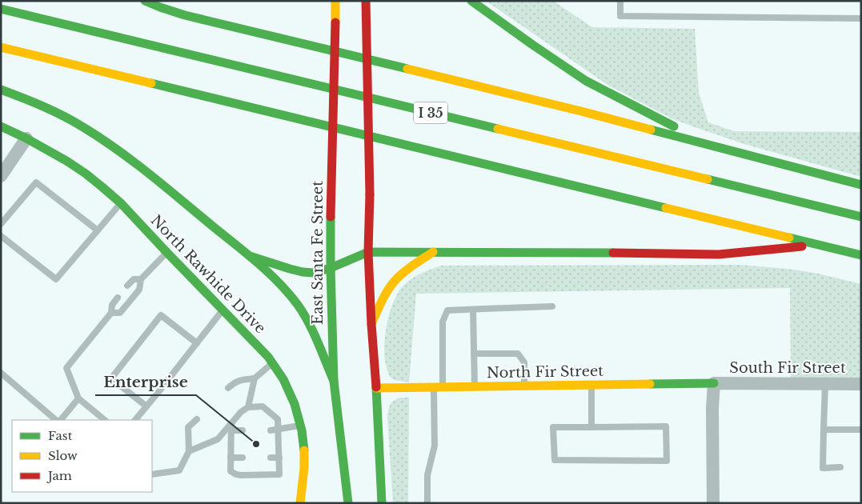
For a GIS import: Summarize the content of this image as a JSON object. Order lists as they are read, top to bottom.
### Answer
{
  "streets": {
    "main road": [
      "I 35",
      "East Santa Fe Street",
      "North Rawhide Drive",
      "North Fir Street"
    ],
    "street": ["South Fir Street"]
  },
  "crossings": [
    ["South Fir Street", "North Fir Street"]
  ],
  "places": ["Enterprise"],
  "legend": ["Fast", "Slow", "Jam"]
}
